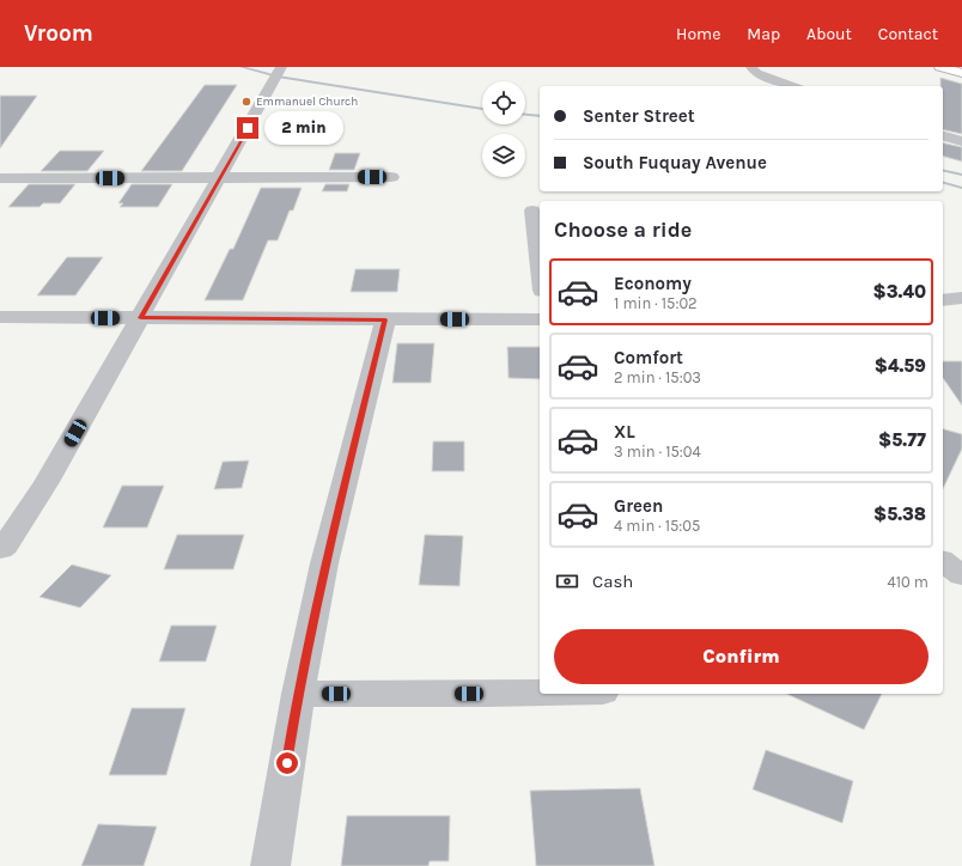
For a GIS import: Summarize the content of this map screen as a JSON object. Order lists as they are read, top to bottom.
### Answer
{
  "places": ["Emmanuel Church"],
  "page": {
    "header": "Vroom",
    "nav": [
      "Home",
      "Map",
      "About",
      "Contact"
    ],
    "banner": ["Senter Street", "South Fuquay Avenue"],
    "bubble": "2 min",
    "heading": "Choose a ride",
    "list": [
      {
        "name": "Economy",
        "note": "1 min · 15:02",
        "value": "$3.40"
      },
      {
        "name": "Comfort",
        "note": "2 min · 15:03",
        "value": "$4.59"
      },
      {
        "name": "XL",
        "note": "3 min · 15:04",
        "value": "$5.77"
      },
      {
        "name": "Green",
        "note": "4 min · 15:05",
        "value": "$5.38"
      }
    ],
    "pay": ["Cash", "410 m"],
    "buttons": "Confirm"
  }
}
